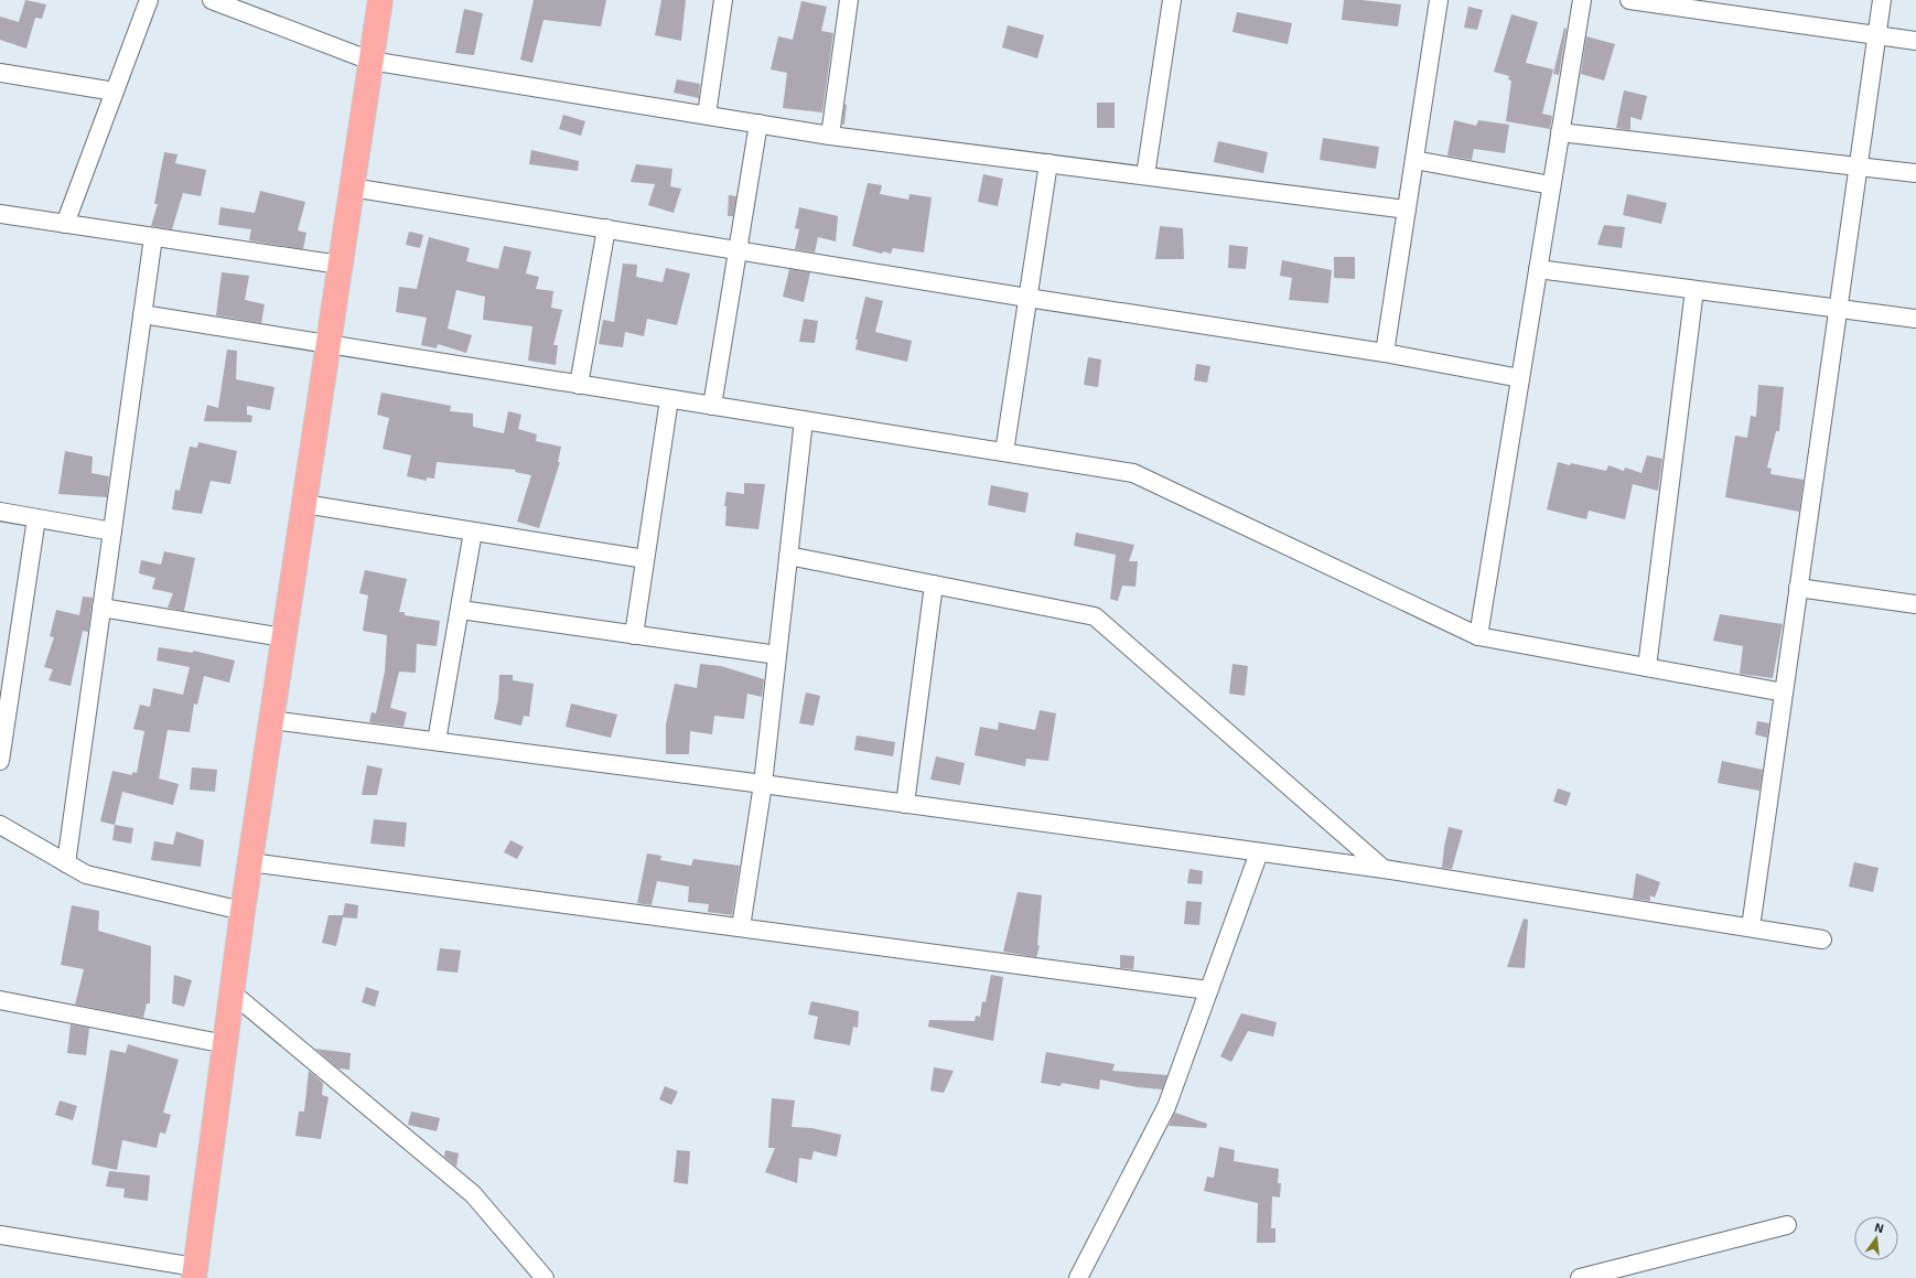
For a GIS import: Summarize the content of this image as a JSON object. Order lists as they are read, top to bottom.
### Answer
{
  "north": "top"
}
